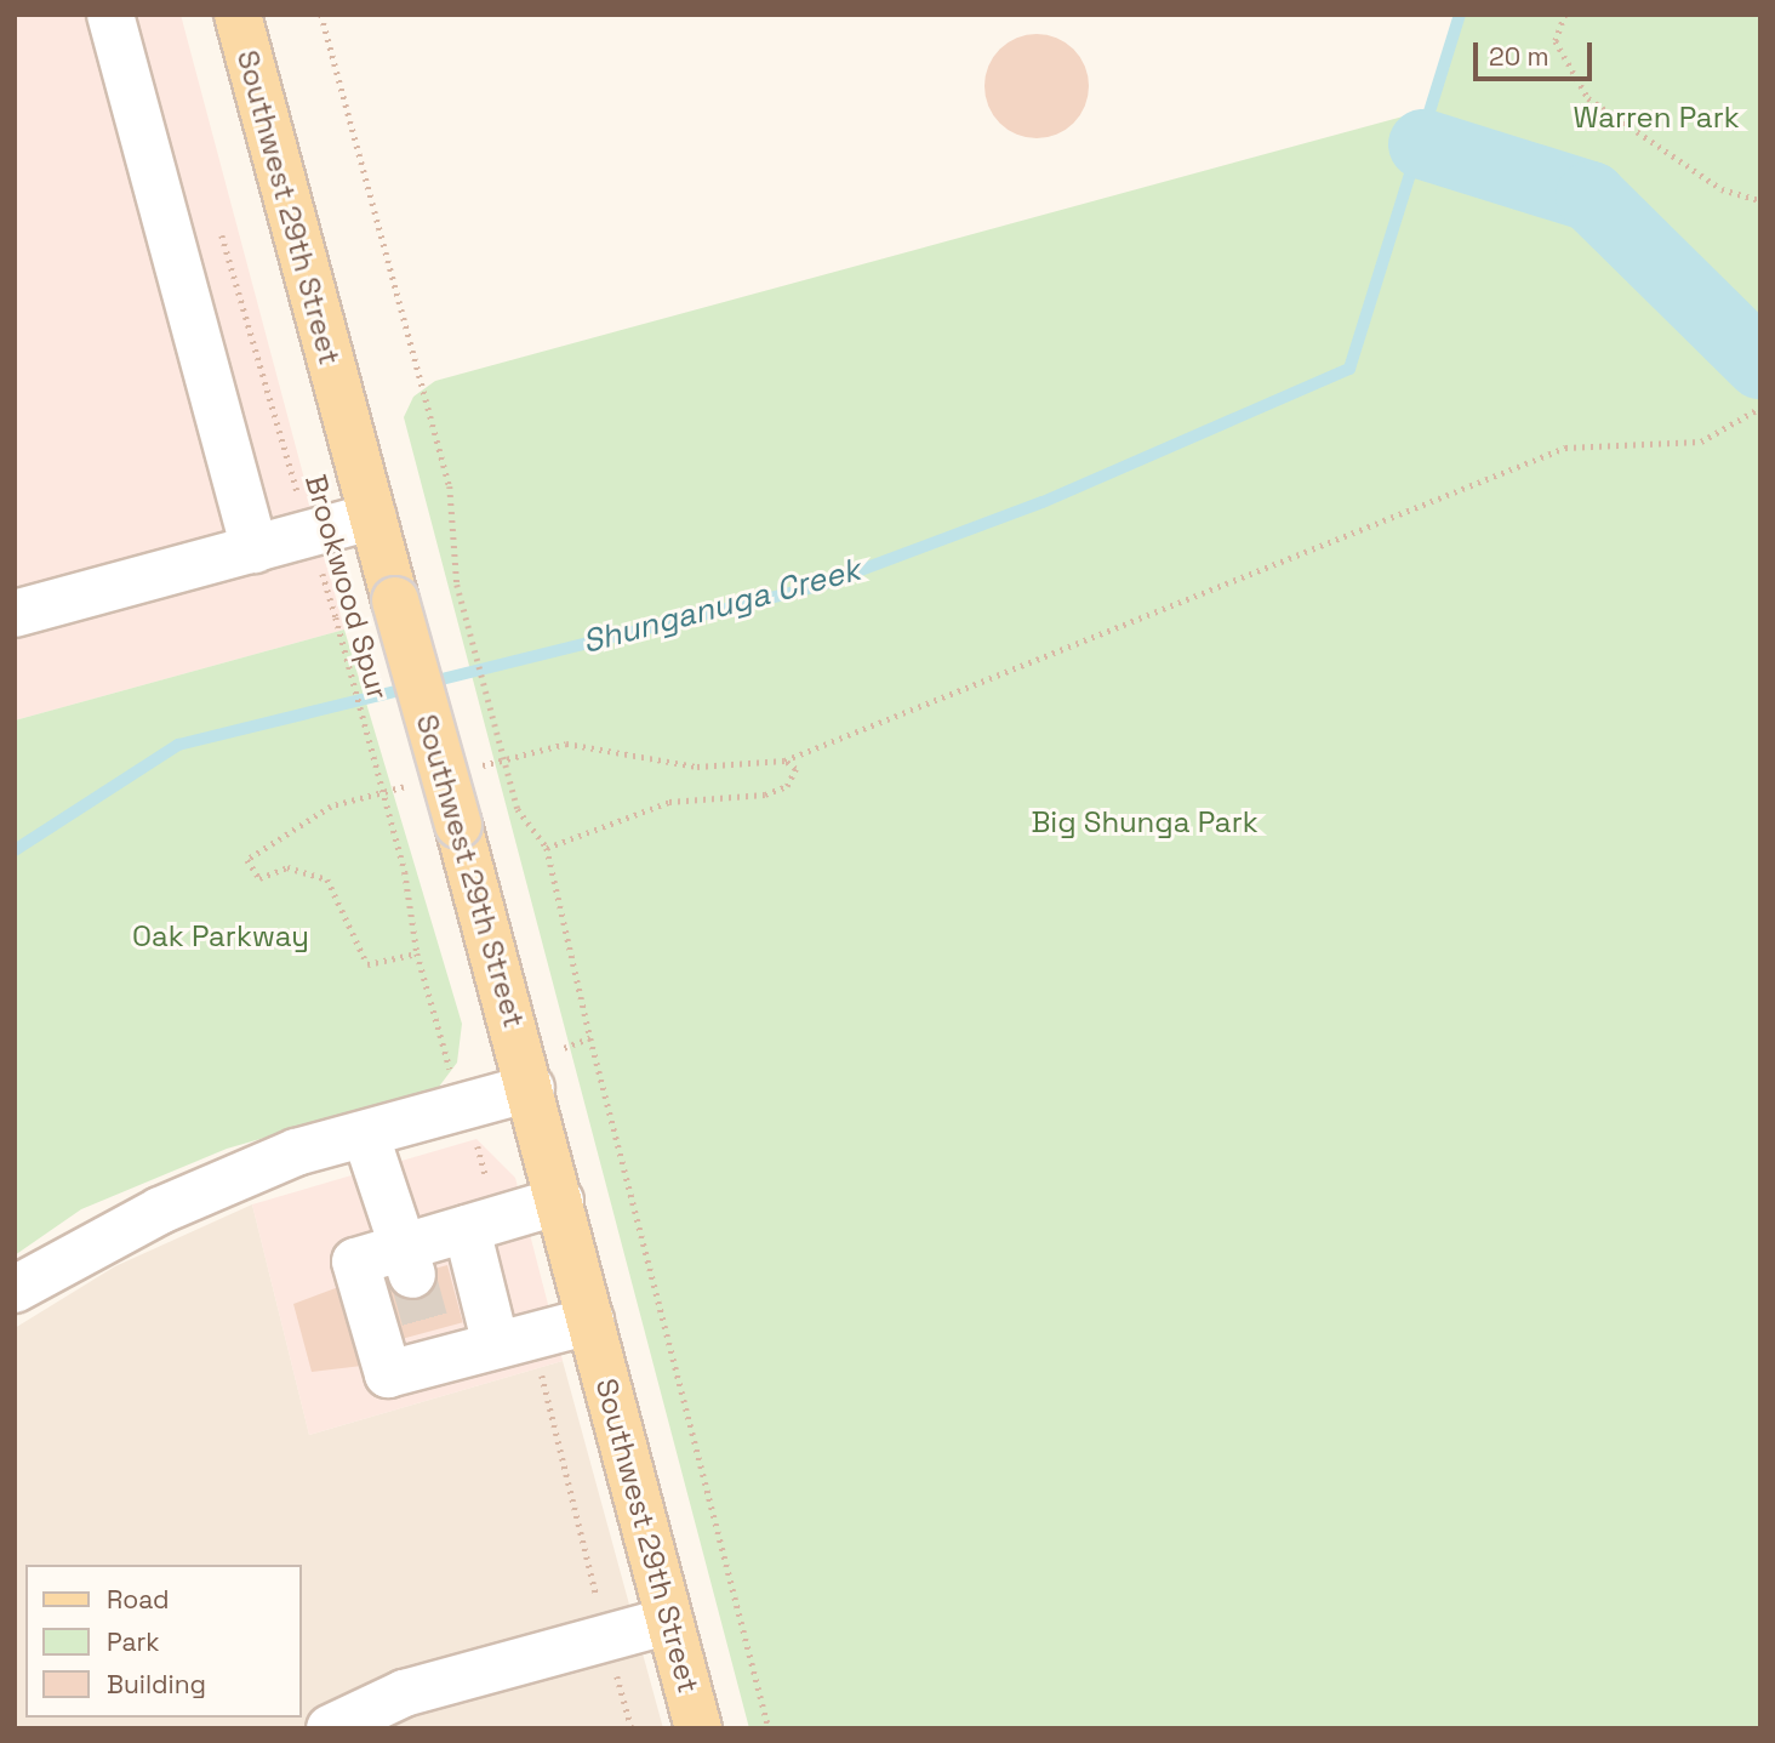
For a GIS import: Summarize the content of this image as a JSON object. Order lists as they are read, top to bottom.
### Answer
{
  "streets": {
    "main road": ["Southwest 29th Street"],
    "path": ["Brookwood Spur"]
  },
  "water": ["Shunganuga Creek"],
  "parks": ["Warren Park", "Big Shunga Park", "Oak Parkway"],
  "legend": ["Road", "Park", "Building"],
  "scale_bar": "20 m"
}
